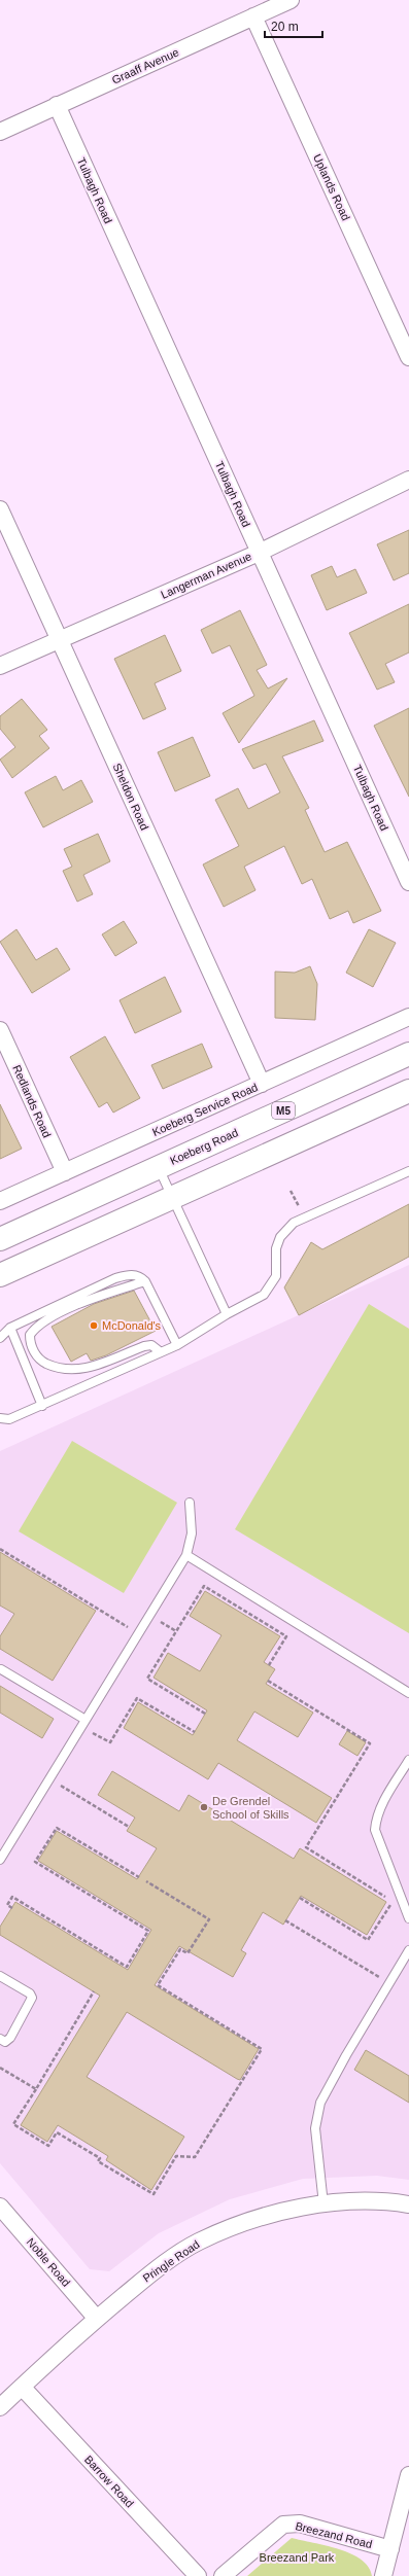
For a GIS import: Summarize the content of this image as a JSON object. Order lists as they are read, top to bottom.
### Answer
{
  "streets": {
    "main road": ["M5", "Koeberg Road"],
    "street": [
      "Graaff Avenue",
      "Uplands Road",
      "Tulbagh Road",
      "Langerman Avenue",
      "Sheldon Road",
      "Redlands Road",
      "Koeberg Service Road",
      "Pringle Road",
      "Noble Road",
      "Barrow Road",
      "Breezand Road"
    ]
  },
  "crossings": [
    ["Graaff Avenue", "Uplands Road"],
    ["Graaff Avenue", "Tulbagh Road"],
    ["Tulbagh Road", "Langerman Avenue"],
    ["Langerman Avenue", "Sheldon Road"],
    ["Sheldon Road", "Koeberg Service Road"],
    ["Redlands Road", "Koeberg Service Road"],
    ["Pringle Road", "Noble Road"],
    ["Pringle Road", "Barrow Road"]
  ],
  "parks": ["Breezand Park"],
  "places": ["McDonald's", "De Grendel School of Skills"],
  "scale_bar": "20 m"
}
